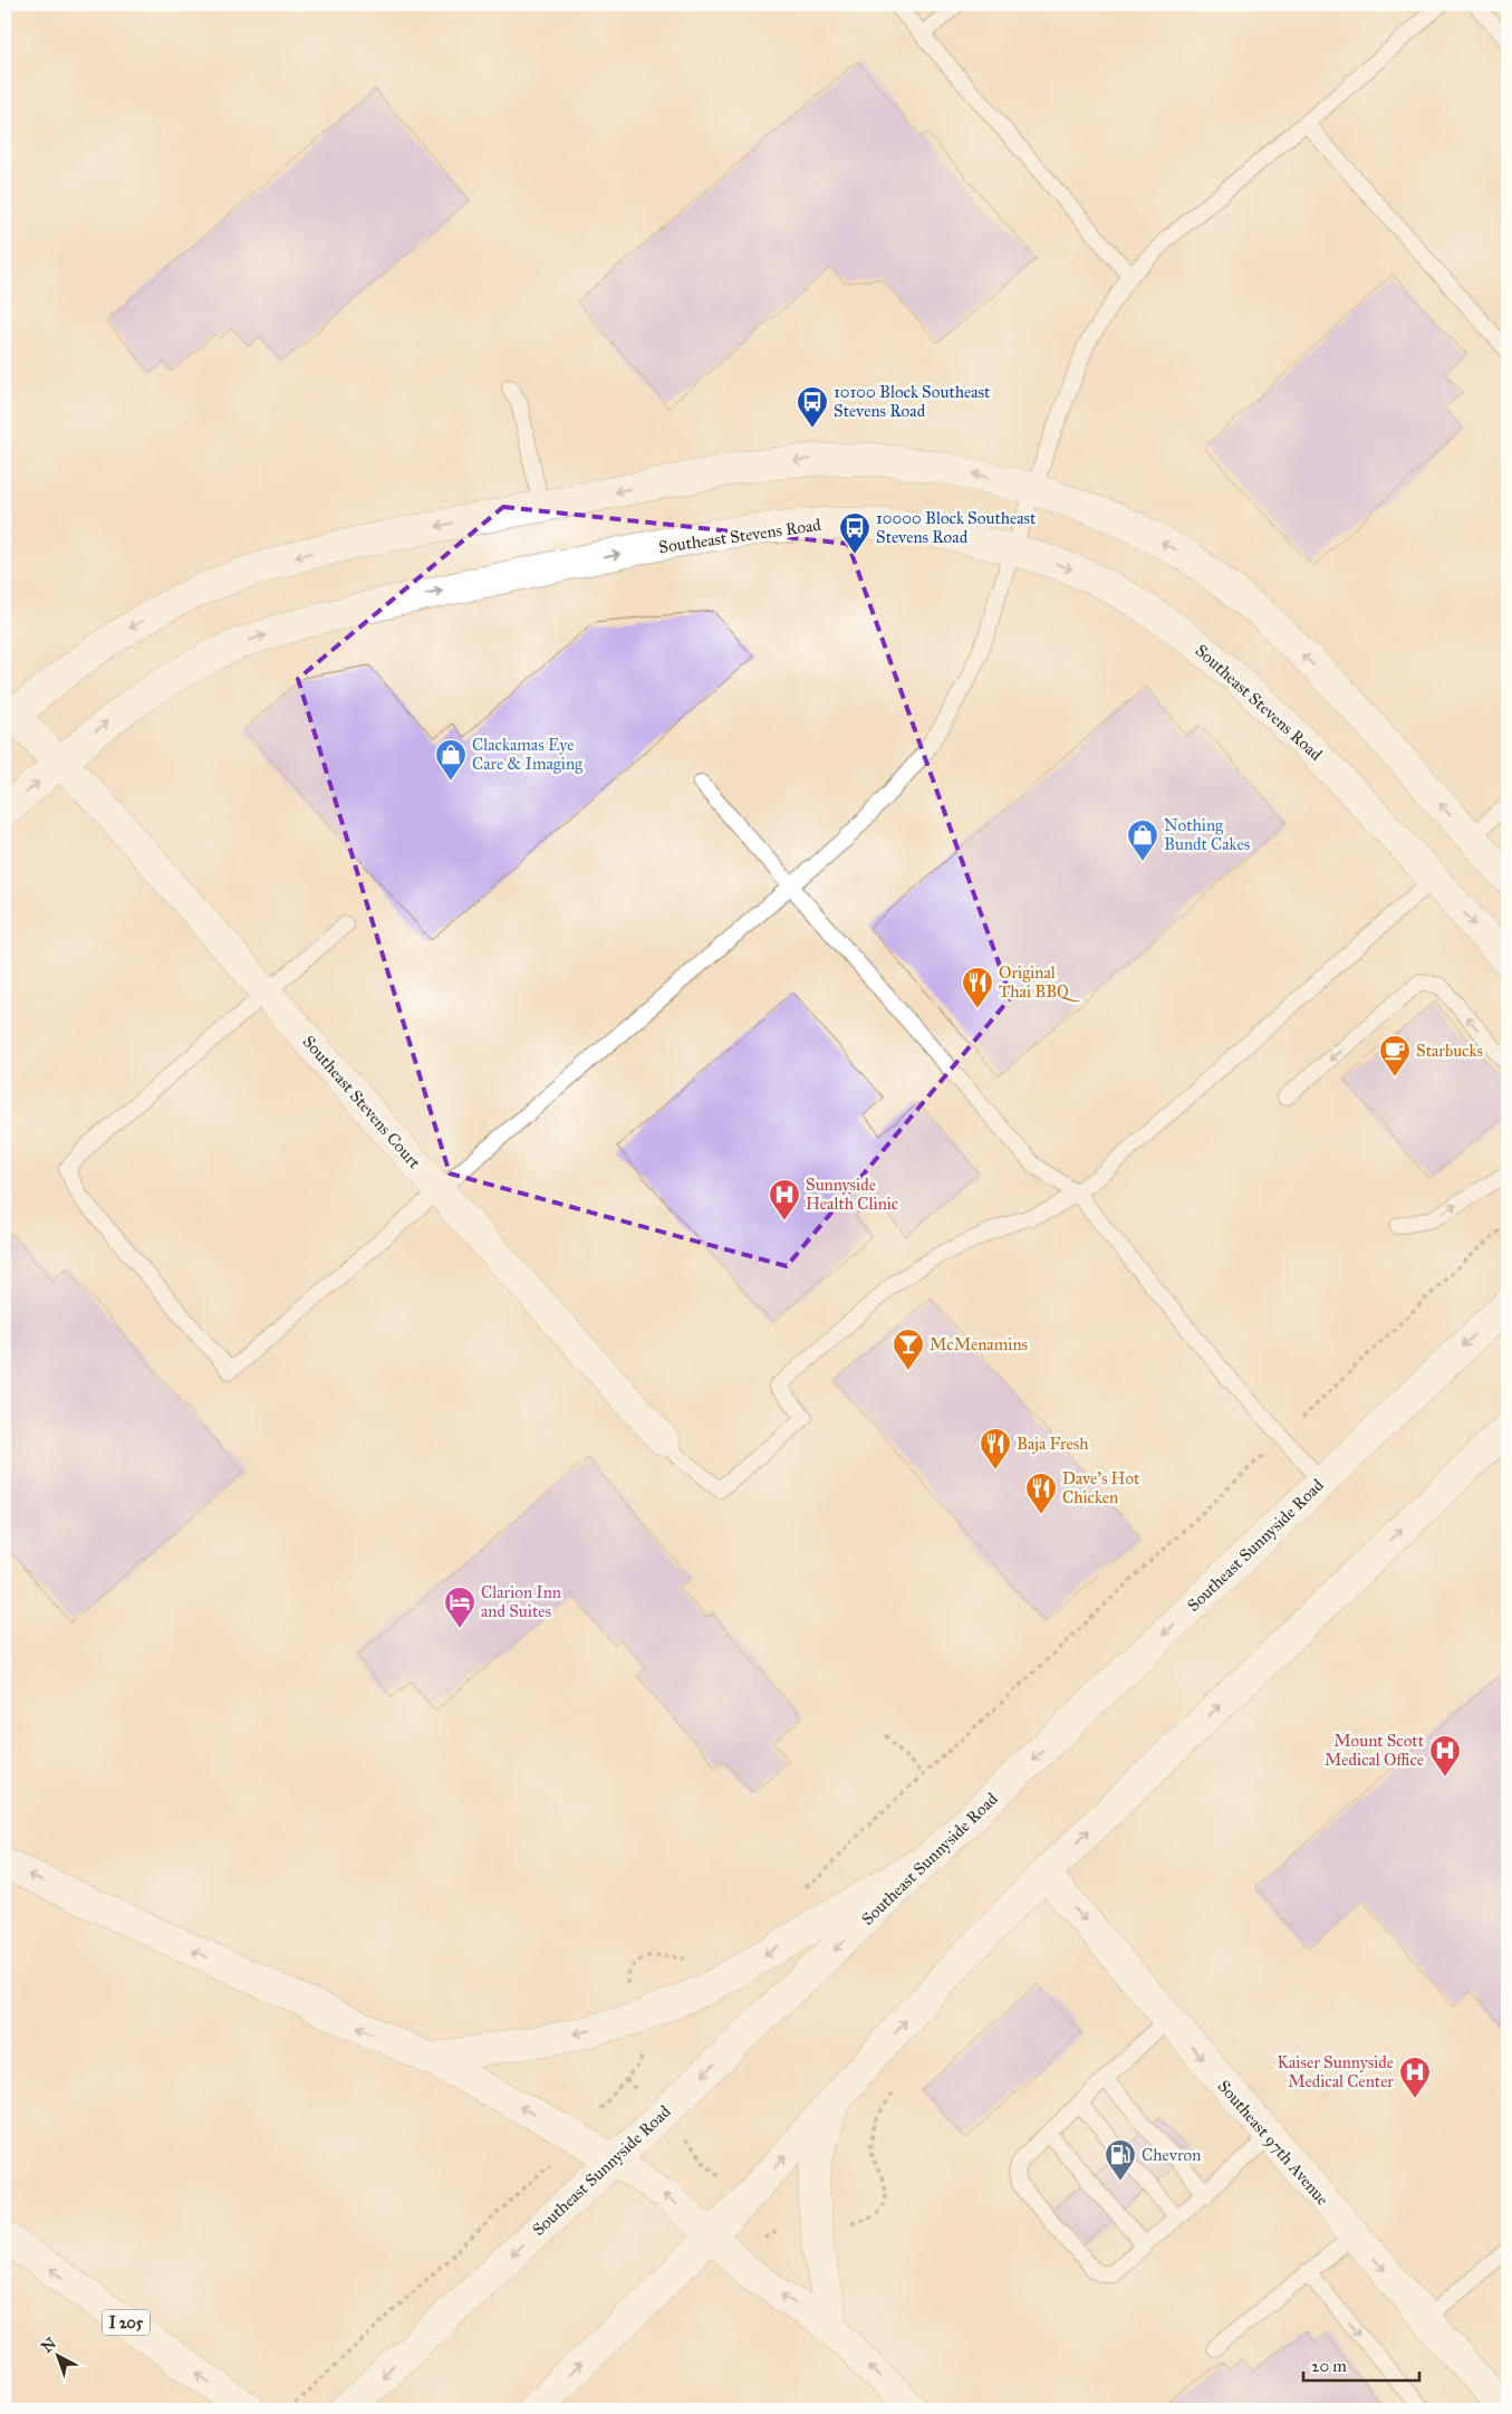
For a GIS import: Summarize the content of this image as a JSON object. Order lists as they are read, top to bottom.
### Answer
{
  "streets": {
    "main road": [
      "Southeast Stevens Road",
      "Southeast Stevens Court",
      "Southeast Sunnyside Road",
      "Southeast 97th Avenue",
      "I 205"
    ]
  },
  "crossings": [
    ["Southeast Stevens Road", "Southeast Stevens Court"]
  ],
  "one_way": ["Southeast Stevens Road", "Southeast 97th Avenue"],
  "places": {
    "bus stop": ["10100 Block Southeast Stevens Road", "10000 Block Southeast Stevens Road"],
    "shop": ["Clackamas Eye Care & Imaging", "Nothing Bundt Cakes"],
    "restaurant": ["Original Thai BBQ", "Baja Fresh", "Dave's Hot Chicken"],
    "cafe": ["Starbucks"],
    "hospital": ["Sunnyside Health Clinic", "Mount Scott Medical Office", "Kaiser Sunnyside Medical Center"],
    "bar": ["McMenamins"],
    "hotel": ["Clarion Inn and Suites"],
    "fuel station": ["Chevron"]
  },
  "scale_bar": "20 m",
  "north": "top left"
}
